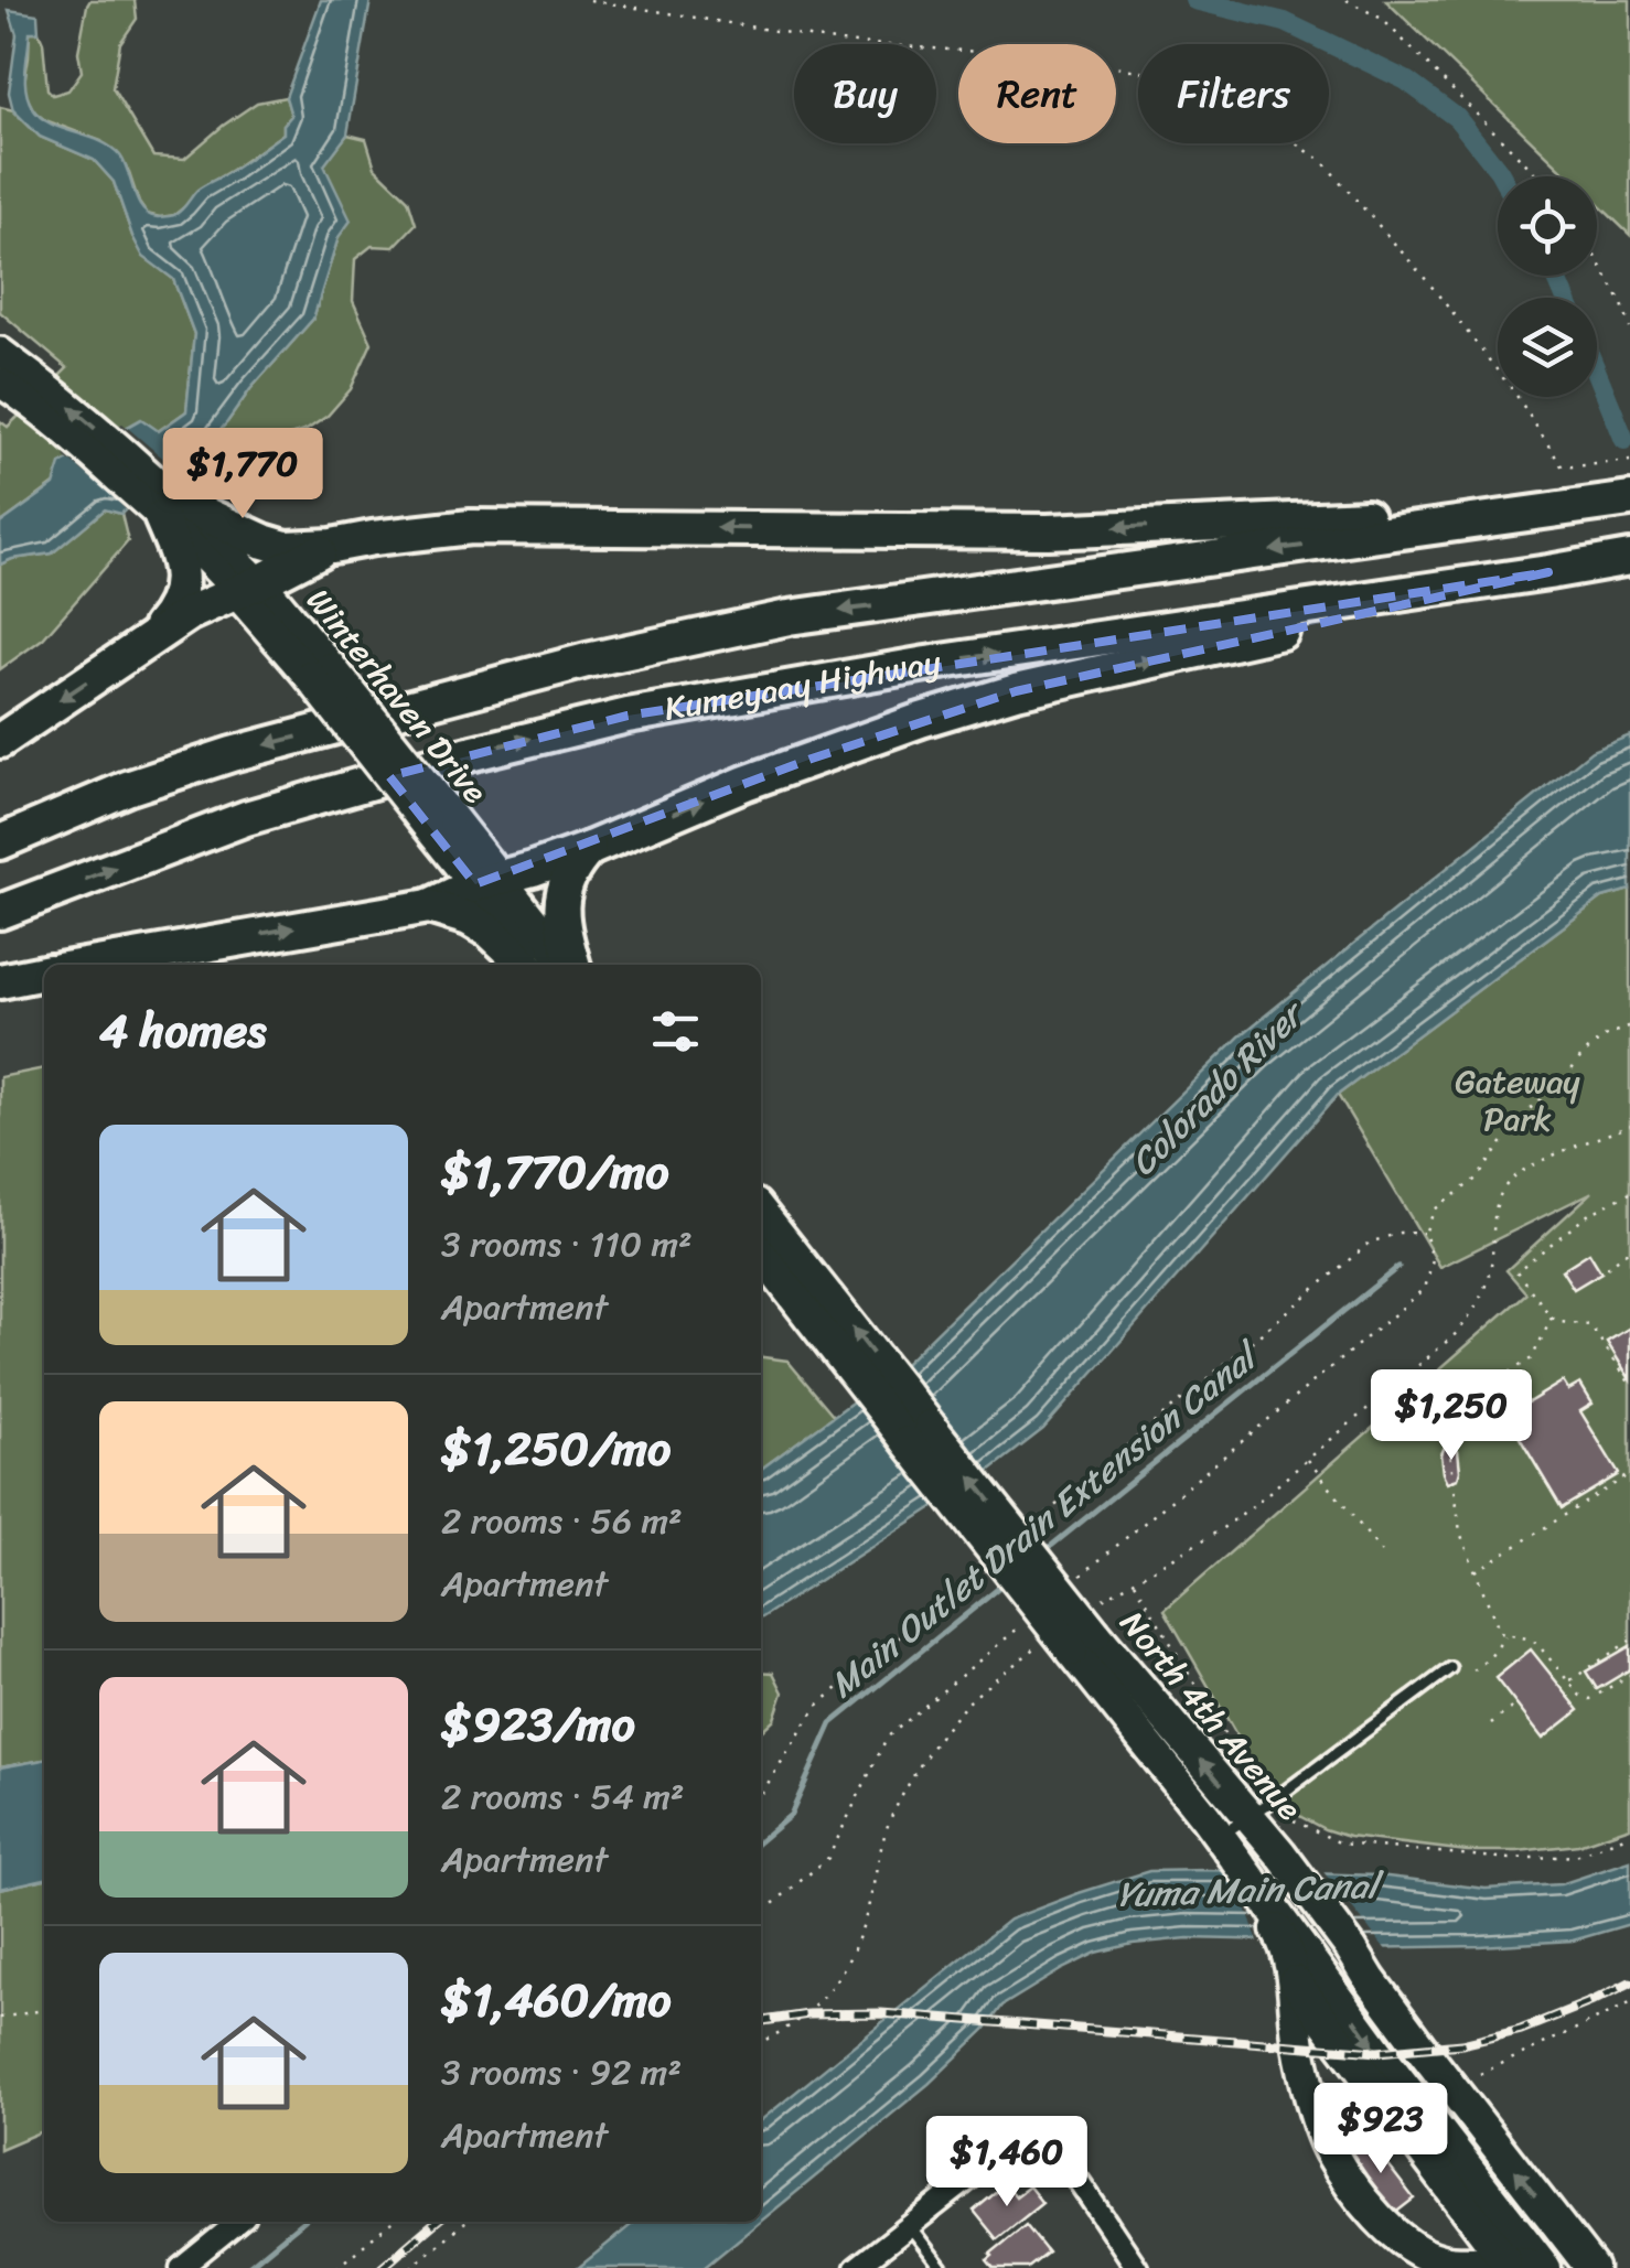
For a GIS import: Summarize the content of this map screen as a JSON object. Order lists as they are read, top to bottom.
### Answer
{
  "streets": {
    "highway": ["Kumeyaay Highway"],
    "main road": ["Winterhaven Drive", "North 4th Avenue"]
  },
  "water": ["Colorado River", "Main Outlet Drain Extension Canal", "Yuma Main Canal"],
  "parks": ["Gateway Park"],
  "page": {
    "chip": ["Buy", "Rent", "Filters"],
    "price": [
      "$1,770",
      "$1,250",
      "$923",
      "$1,460"
    ],
    "heading": "4 homes",
    "list": [
      {
        "name": "$1,770/mo",
        "note": "3 rooms · 110 m² · Apartment"
      },
      {
        "name": "$1,250/mo",
        "note": "2 rooms · 56 m² · Apartment"
      },
      {
        "name": "$923/mo",
        "note": "2 rooms · 54 m² · Apartment"
      },
      {
        "name": "$1,460/mo",
        "note": "3 rooms · 92 m² · Apartment"
      }
    ]
  }
}
